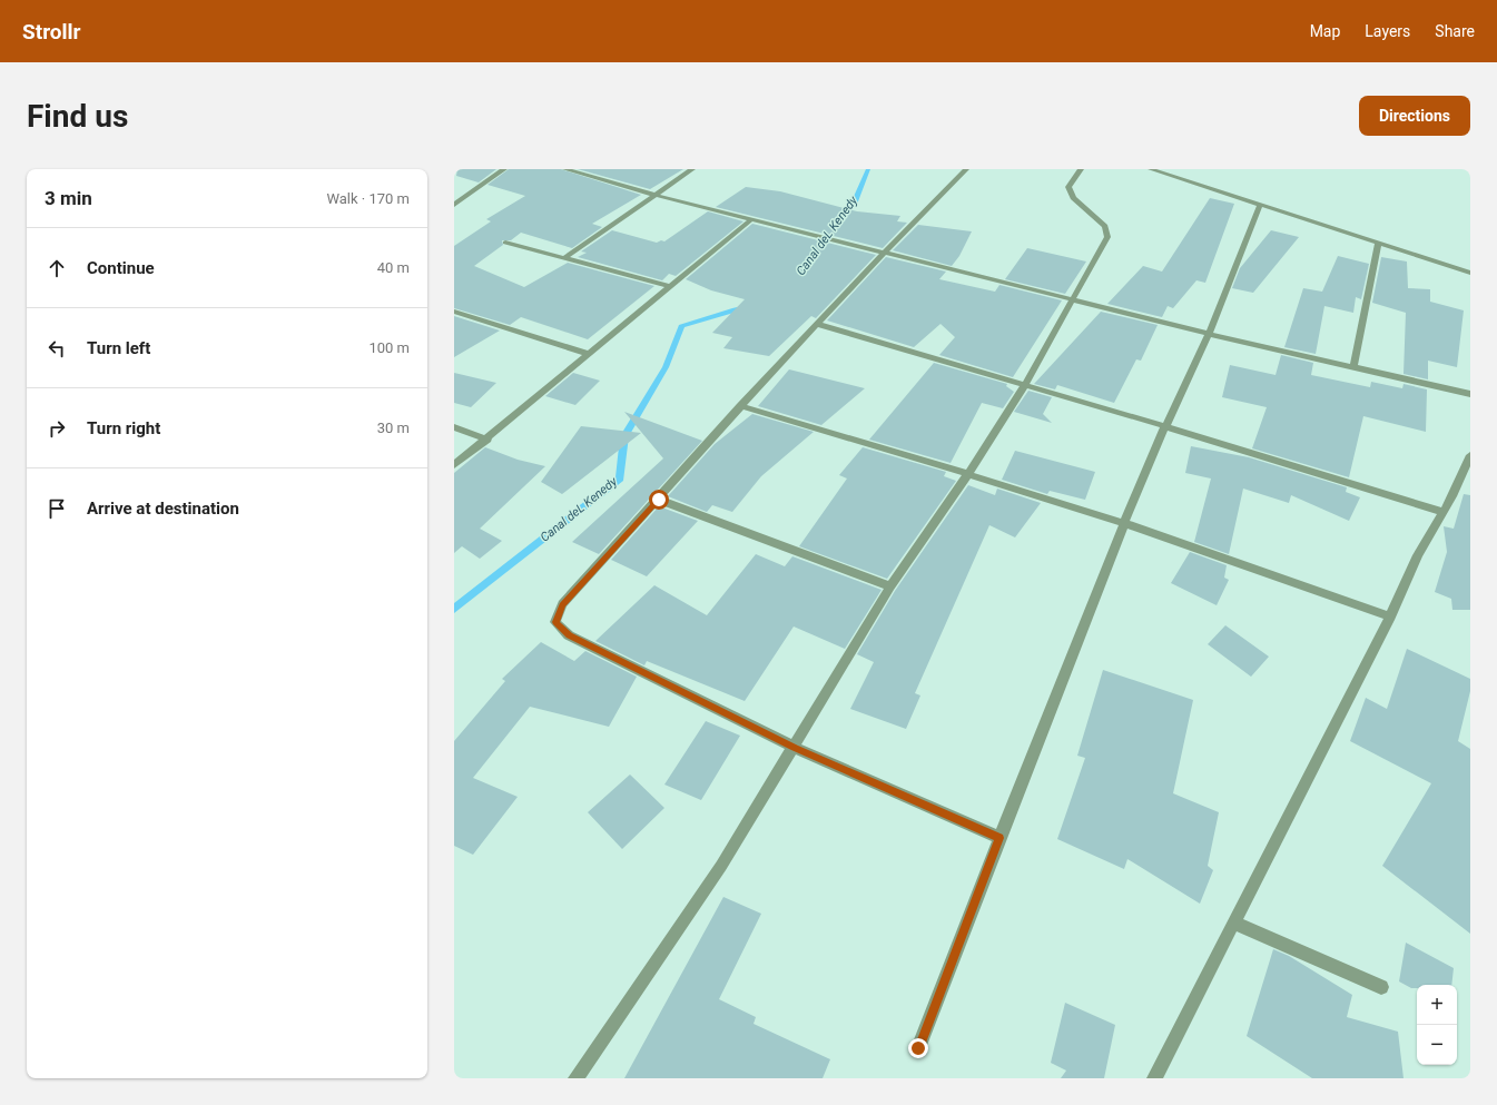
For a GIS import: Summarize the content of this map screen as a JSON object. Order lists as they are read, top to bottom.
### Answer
{
  "water": ["Canal deL Kenedy"],
  "page": {
    "header": "Strollr",
    "nav": ["Map", "Layers", "Share"],
    "buttons": "Directions",
    "title": "Find us",
    "heading": ["3 min", "Walk · 170 m"],
    "list": [
      ["Continue", "40 m"],
      ["Turn left", "100 m"],
      ["Turn right", "30 m"],
      "Arrive at destination"
    ],
    "map_buttons": ["+", "−"]
  }
}
